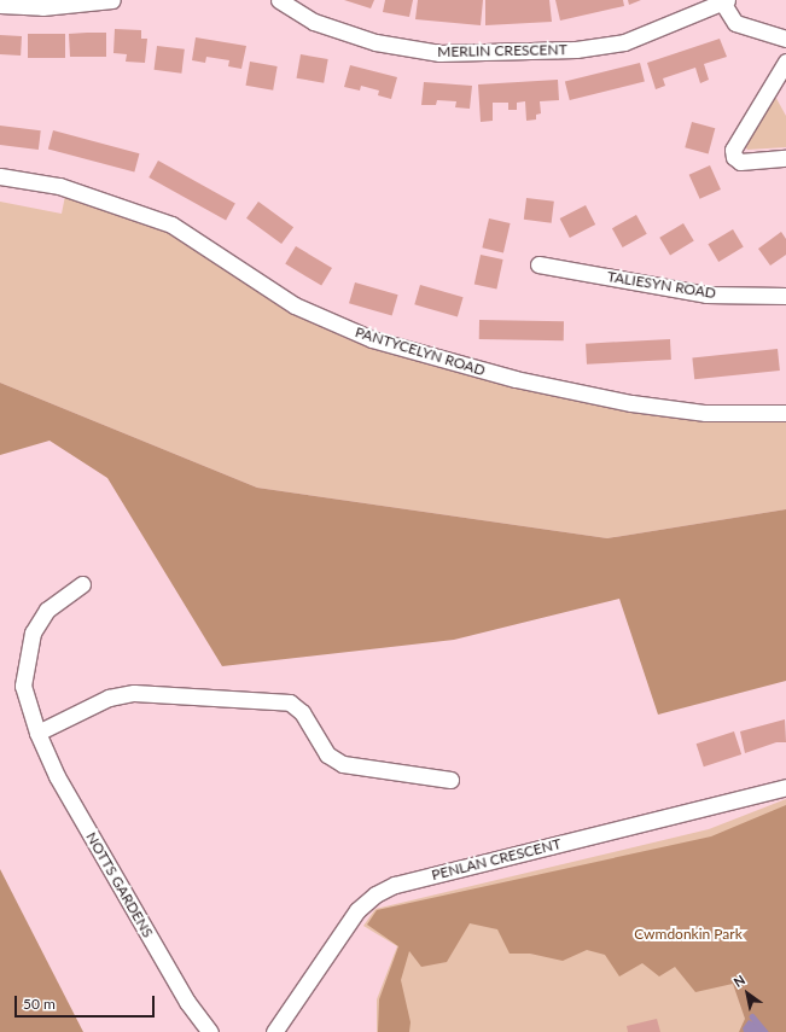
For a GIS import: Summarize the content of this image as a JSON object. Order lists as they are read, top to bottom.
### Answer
{
  "streets": {
    "street": [
      "MERLIN CRESCENT",
      "TALIESYN ROAD",
      "PANTYCELYN ROAD",
      "PENLAN CRESCENT",
      "NOTTS GARDENS"
    ]
  },
  "parks": ["Cwmdonkin Park"],
  "scale_bar": "50 m",
  "north": "top left"
}
